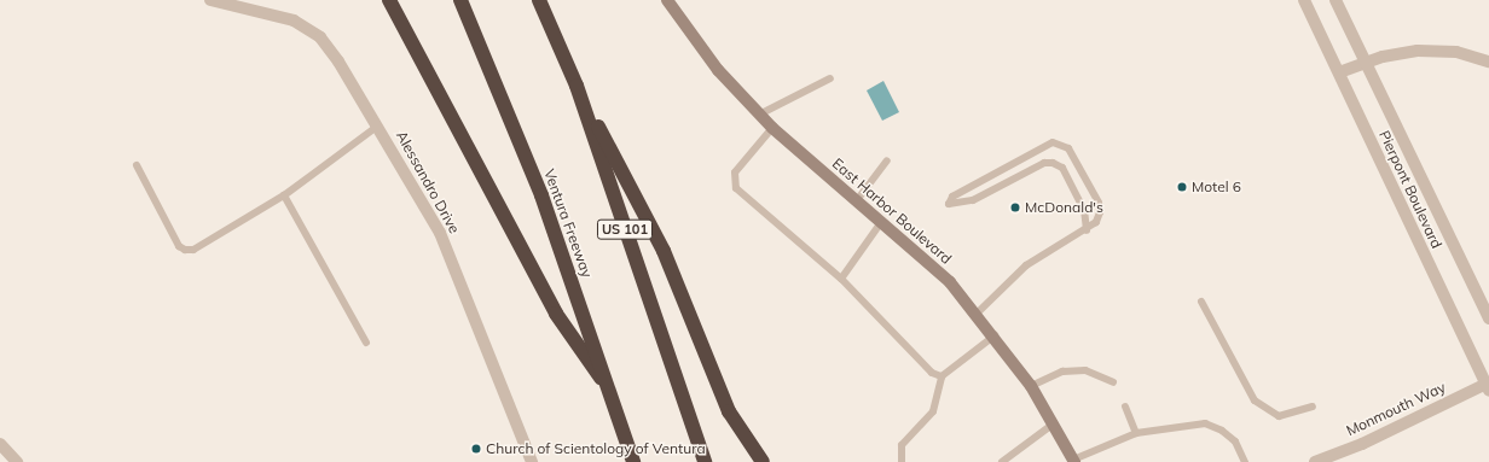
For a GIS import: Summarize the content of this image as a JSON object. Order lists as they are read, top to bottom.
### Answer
{
  "streets": {
    "highway": ["Ventura Freeway", "US 101"],
    "main road": ["East Harbor Boulevard"],
    "street": ["Alessandro Drive", "Pierpont Boulevard", "Monmouth Way"]
  },
  "crossings": [
    ["Pierpont Boulevard", "Monmouth Way"]
  ],
  "places": ["Motel 6", "McDonald's", "Church of Scientology of Ventura"]
}
